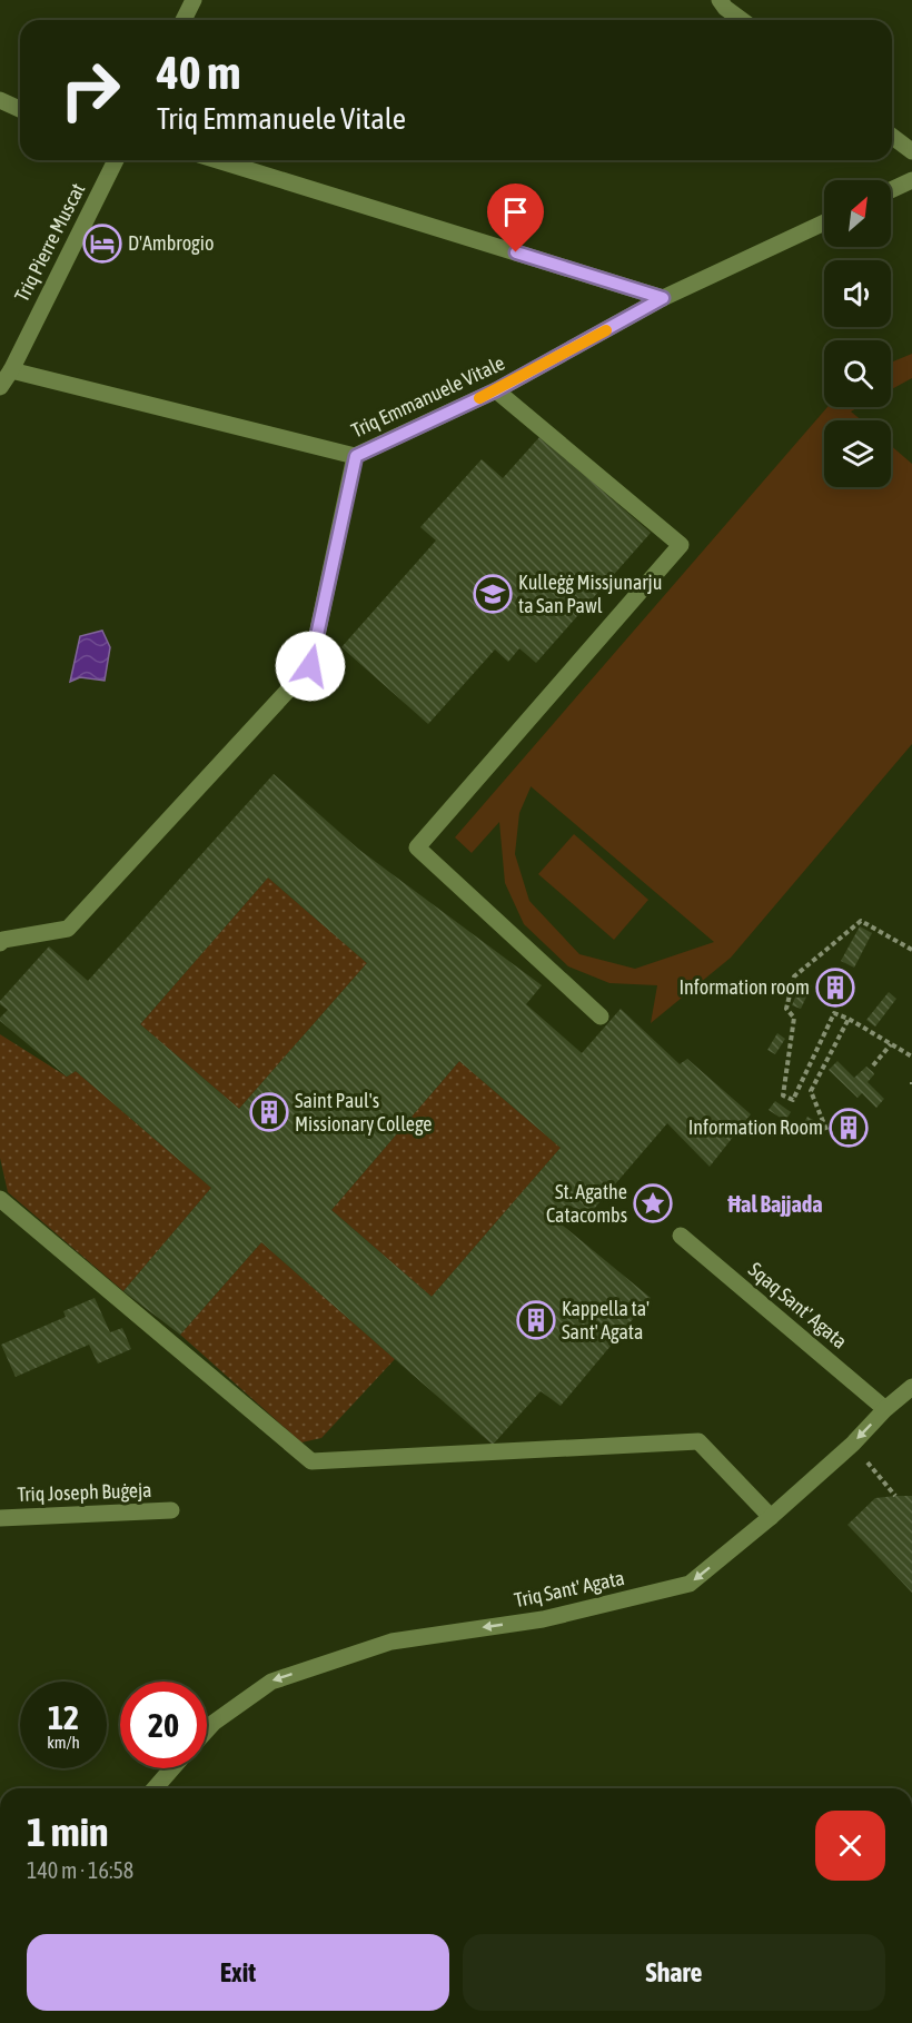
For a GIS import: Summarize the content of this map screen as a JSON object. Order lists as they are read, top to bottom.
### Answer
{
  "streets": {
    "street": [
      "Triq Pierre Muscat",
      "Triq Emmanuele Vitale",
      "Sqaq Sant' Agata",
      "Triq Joseph Buġeja",
      "Triq Sant' Agata"
    ]
  },
  "crossings": [
    ["Triq Pierre Muscat", "Triq Emmanuele Vitale"],
    ["Sqaq Sant' Agata", "Triq Sant' Agata"]
  ],
  "one_way": ["Triq Sant' Agata"],
  "districts": ["Ħal Bajjada"],
  "places": {
    "hotel": ["D'Ambrogio"],
    "school or university": ["Kulleġġ Missjunarju ta San Pawl"],
    "building": [
      "Information room",
      "Saint Paul's Missionary College",
      "Information Room",
      "Kappella ta' Sant' Agata"
    ],
    "place": ["St. Agathe Catacombs"]
  },
  "north": "top right",
  "page": {
    "turn": ["40 m", "Triq Emmanuele Vitale"],
    "speed": "12 km/h",
    "limit": "20",
    "heading": ["1 min", "140 m · 16:58"],
    "buttons": ["Exit", "Share"]
  }
}
